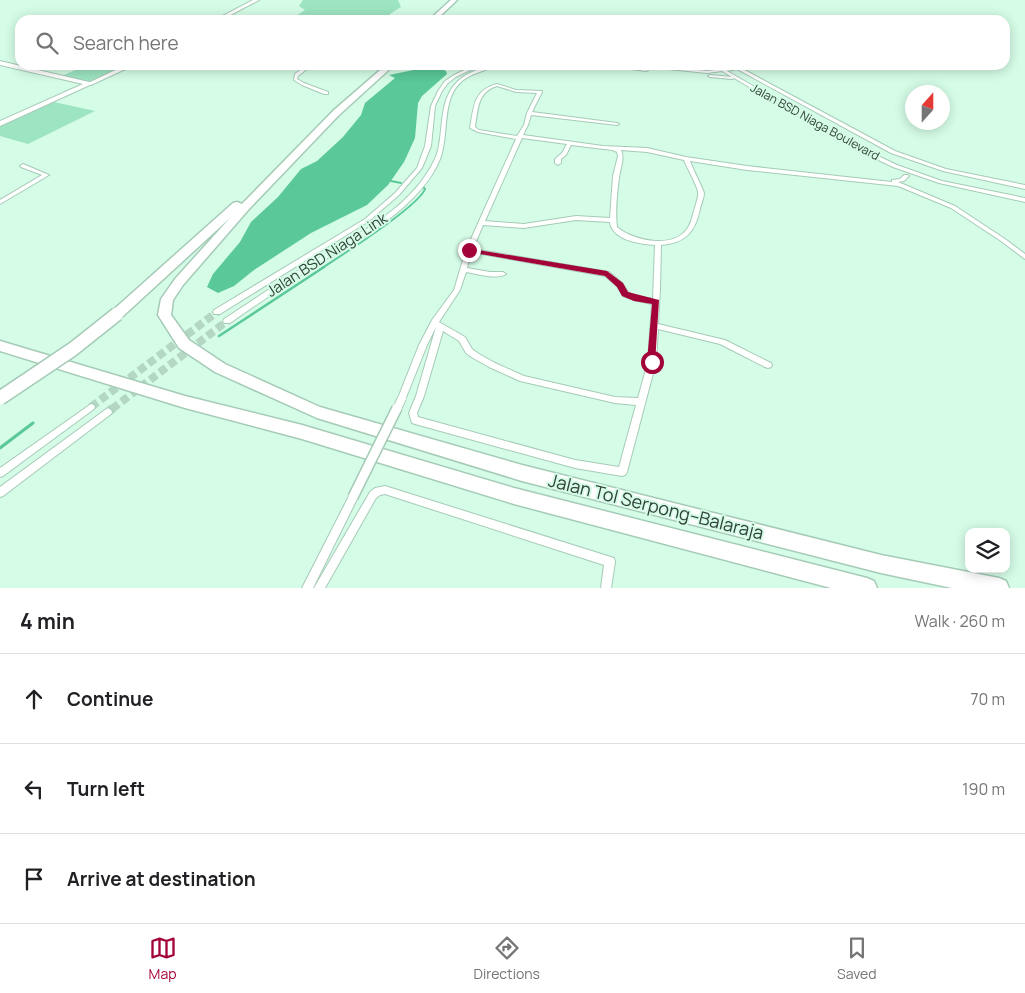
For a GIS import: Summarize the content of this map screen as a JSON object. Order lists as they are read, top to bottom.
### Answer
{
  "streets": {
    "highway": ["Jalan Tol Serpong–Balaraja"],
    "street": ["Jalan BSD Niaga Boulevard", "Jalan BSD Niaga Link"]
  },
  "north": "top",
  "page": {
    "search": "Search here",
    "heading": ["4 min", "Walk · 260 m"],
    "list": [
      ["Continue", "70 m"],
      ["Turn left", "190 m"],
      "Arrive at destination"
    ],
    "nav": ["Map", "Directions", "Saved"]
  }
}
